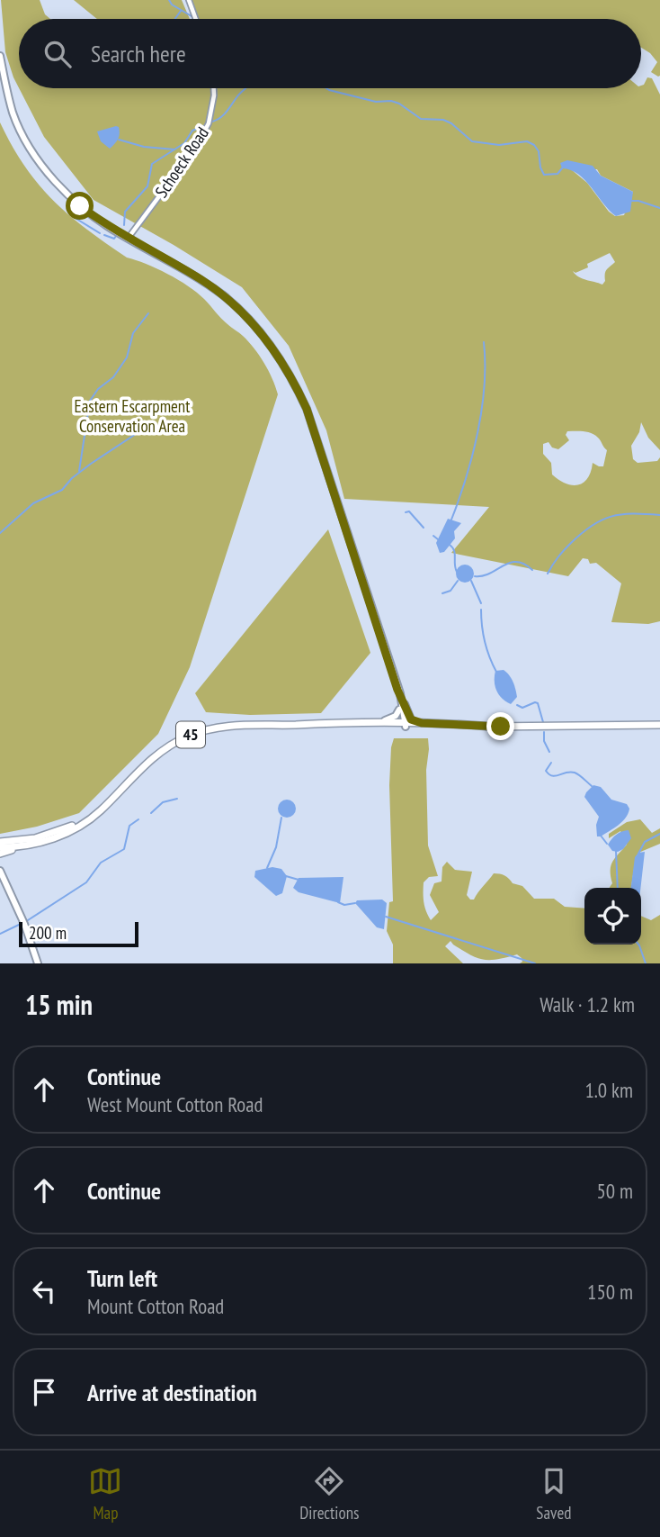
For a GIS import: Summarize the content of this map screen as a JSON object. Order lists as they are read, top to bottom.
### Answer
{
  "streets": {
    "main road": ["45"],
    "street": ["Schoeck Road"]
  },
  "parks": ["Eastern Escarpment Conservation Area"],
  "scale_bar": "200 m",
  "page": {
    "search": "Search here",
    "scale": "200 m",
    "heading": ["15 min", "Walk · 1.2 km"],
    "list": [
      ["Continue", "West Mount Cotton Road", "1.0 km"],
      ["Continue", "50 m"],
      ["Turn left", "Mount Cotton Road", "150 m"],
      "Arrive at destination"
    ],
    "nav": ["Map", "Directions", "Saved"]
  }
}
